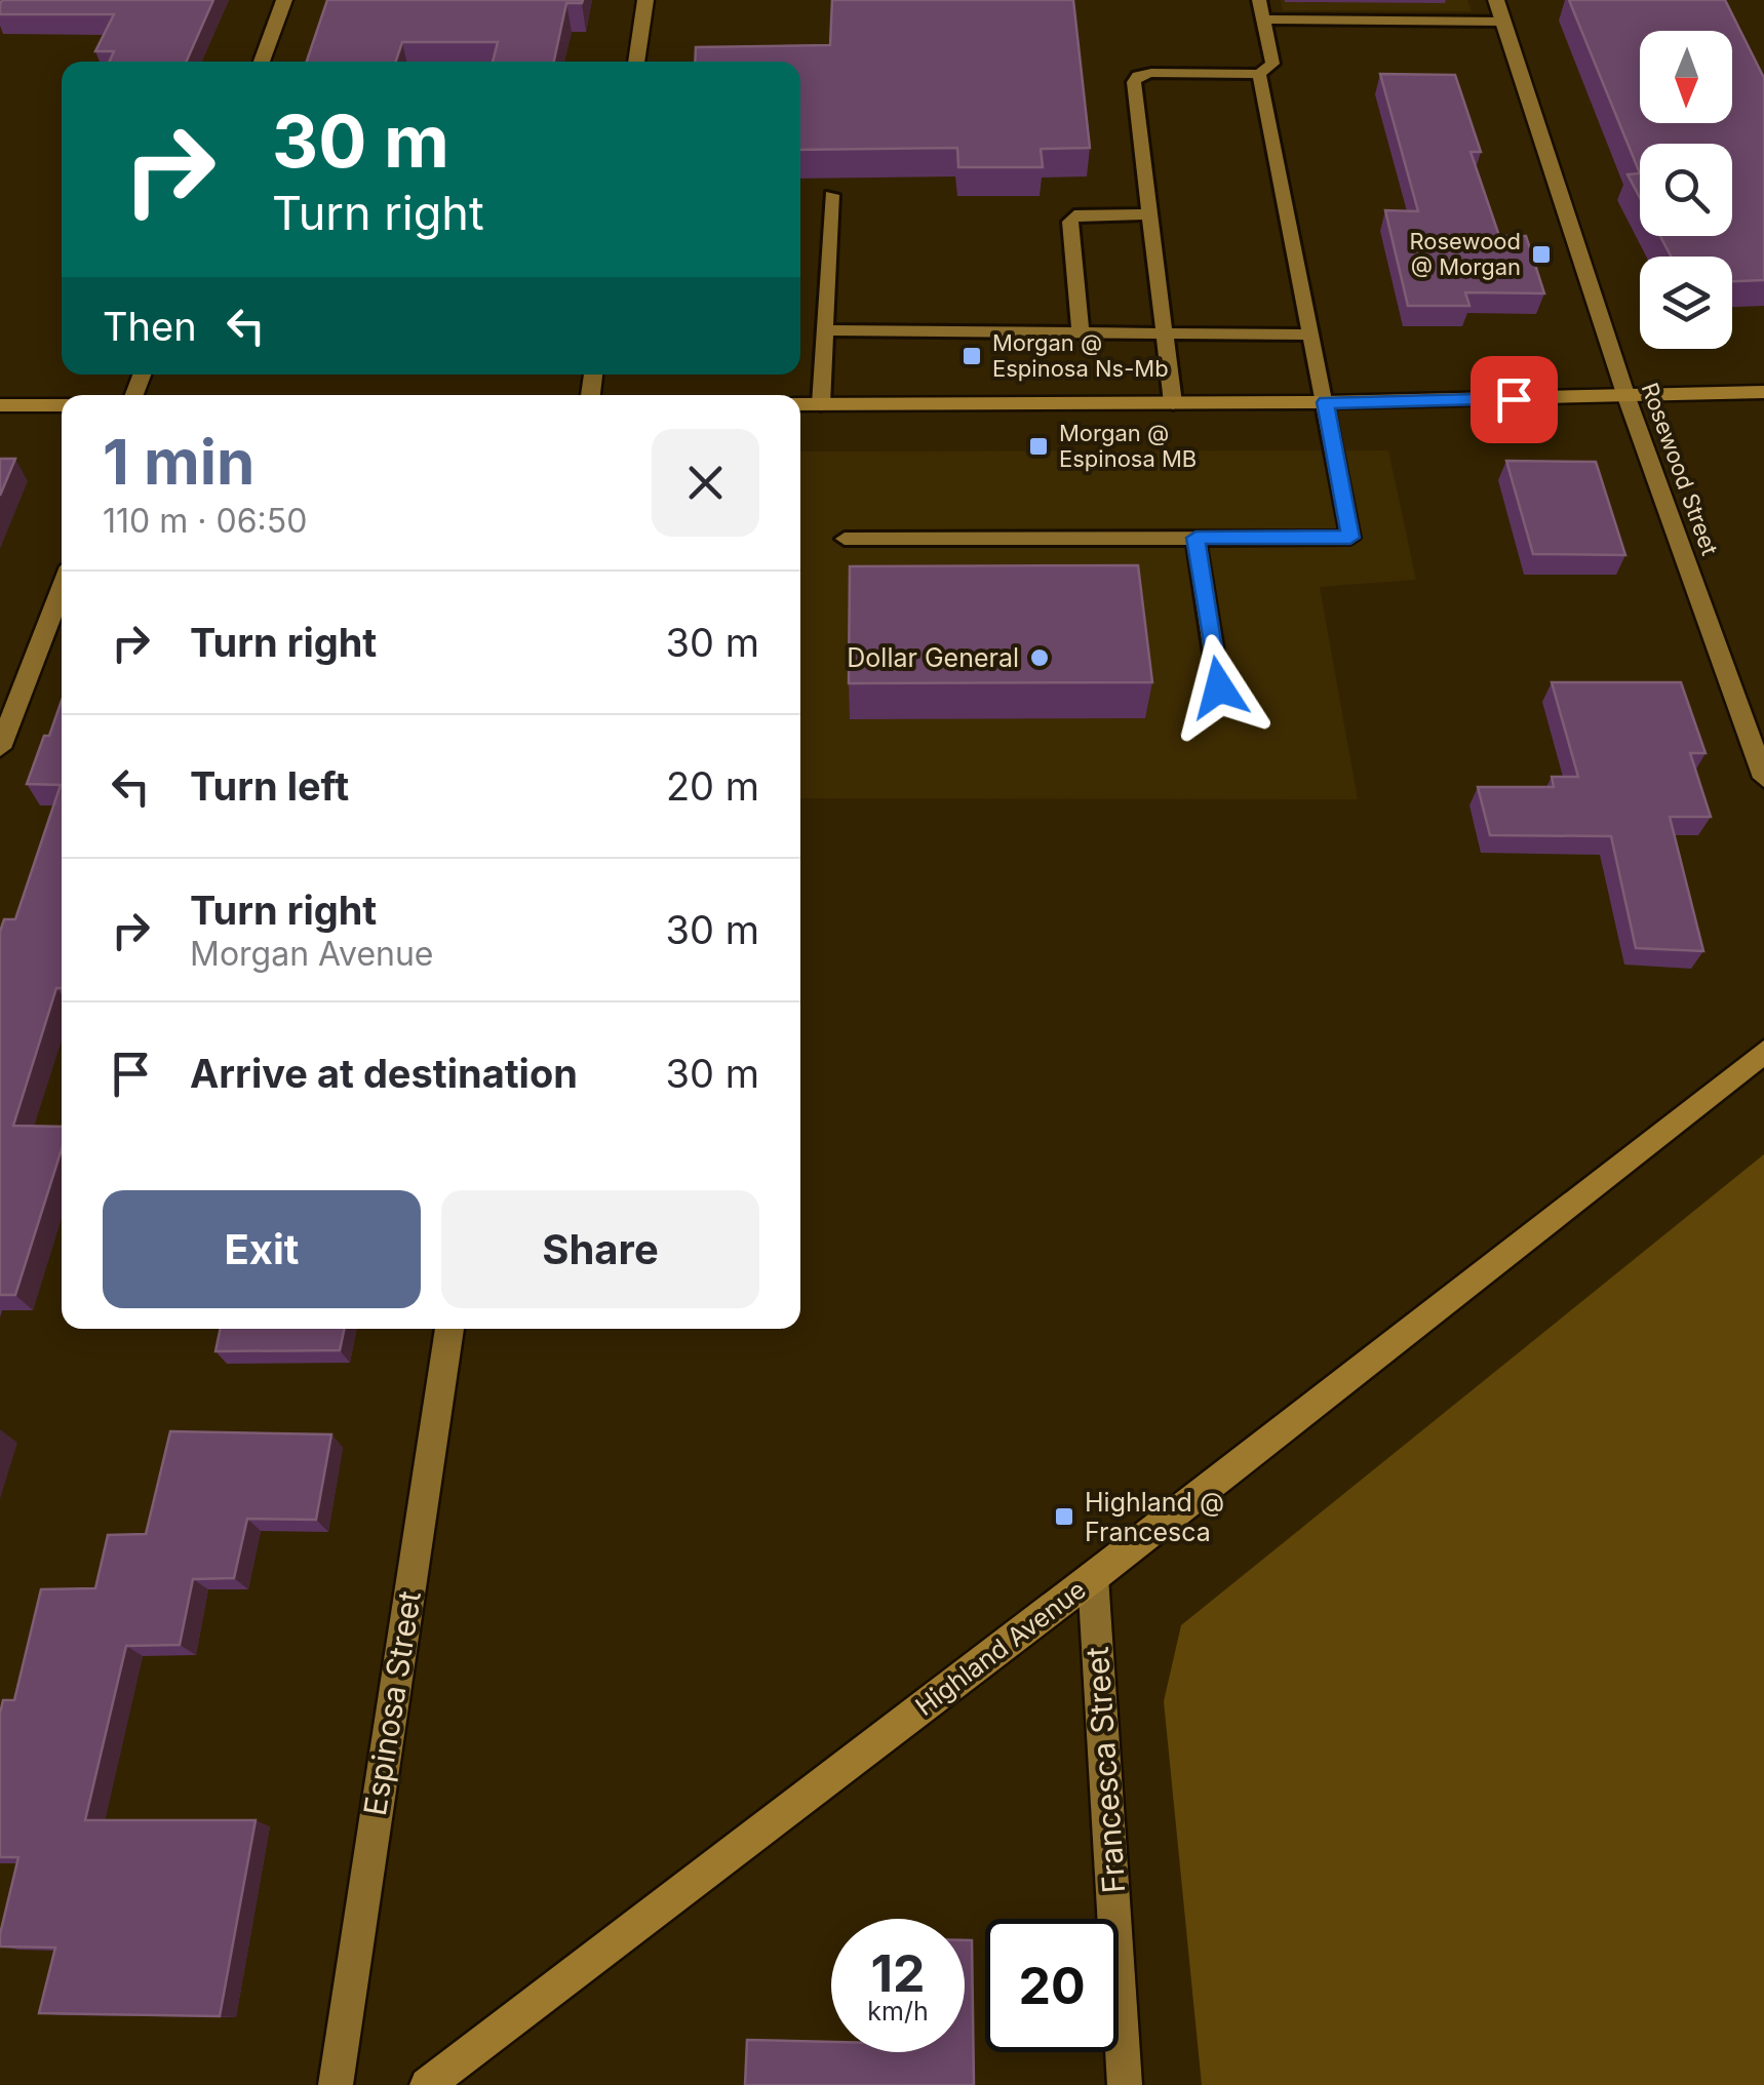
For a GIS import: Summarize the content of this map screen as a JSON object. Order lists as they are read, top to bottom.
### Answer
{
  "streets": {
    "street": [
      "Rosewood Street",
      "Highland Avenue",
      "Espinosa Street",
      "Francesca Street"
    ]
  },
  "crossings": [
    ["Highland Avenue", "Francesca Street"]
  ],
  "places": {
    "transit": [
      "Rosewood @ Morgan",
      "Morgan @ Espinosa Ns-Mb",
      "Morgan @ Espinosa MB",
      "Highland @ Francesca"
    ],
    "other": ["Dollar General"]
  },
  "north": "bottom",
  "page": {
    "turn": ["30 m", "Turn right"],
    "then": "Then",
    "heading": ["1 min", "110 m · 06:50"],
    "list": [
      {
        "name": "Turn right",
        "value": "30 m"
      },
      {
        "name": "Turn left",
        "value": "20 m"
      },
      {
        "name": "Turn right",
        "note": "Morgan Avenue",
        "value": "30 m"
      },
      {
        "name": "Arrive at destination",
        "value": "30 m"
      }
    ],
    "buttons": ["Exit", "Share"],
    "speed": "12 km/h",
    "limit": "20"
  }
}
